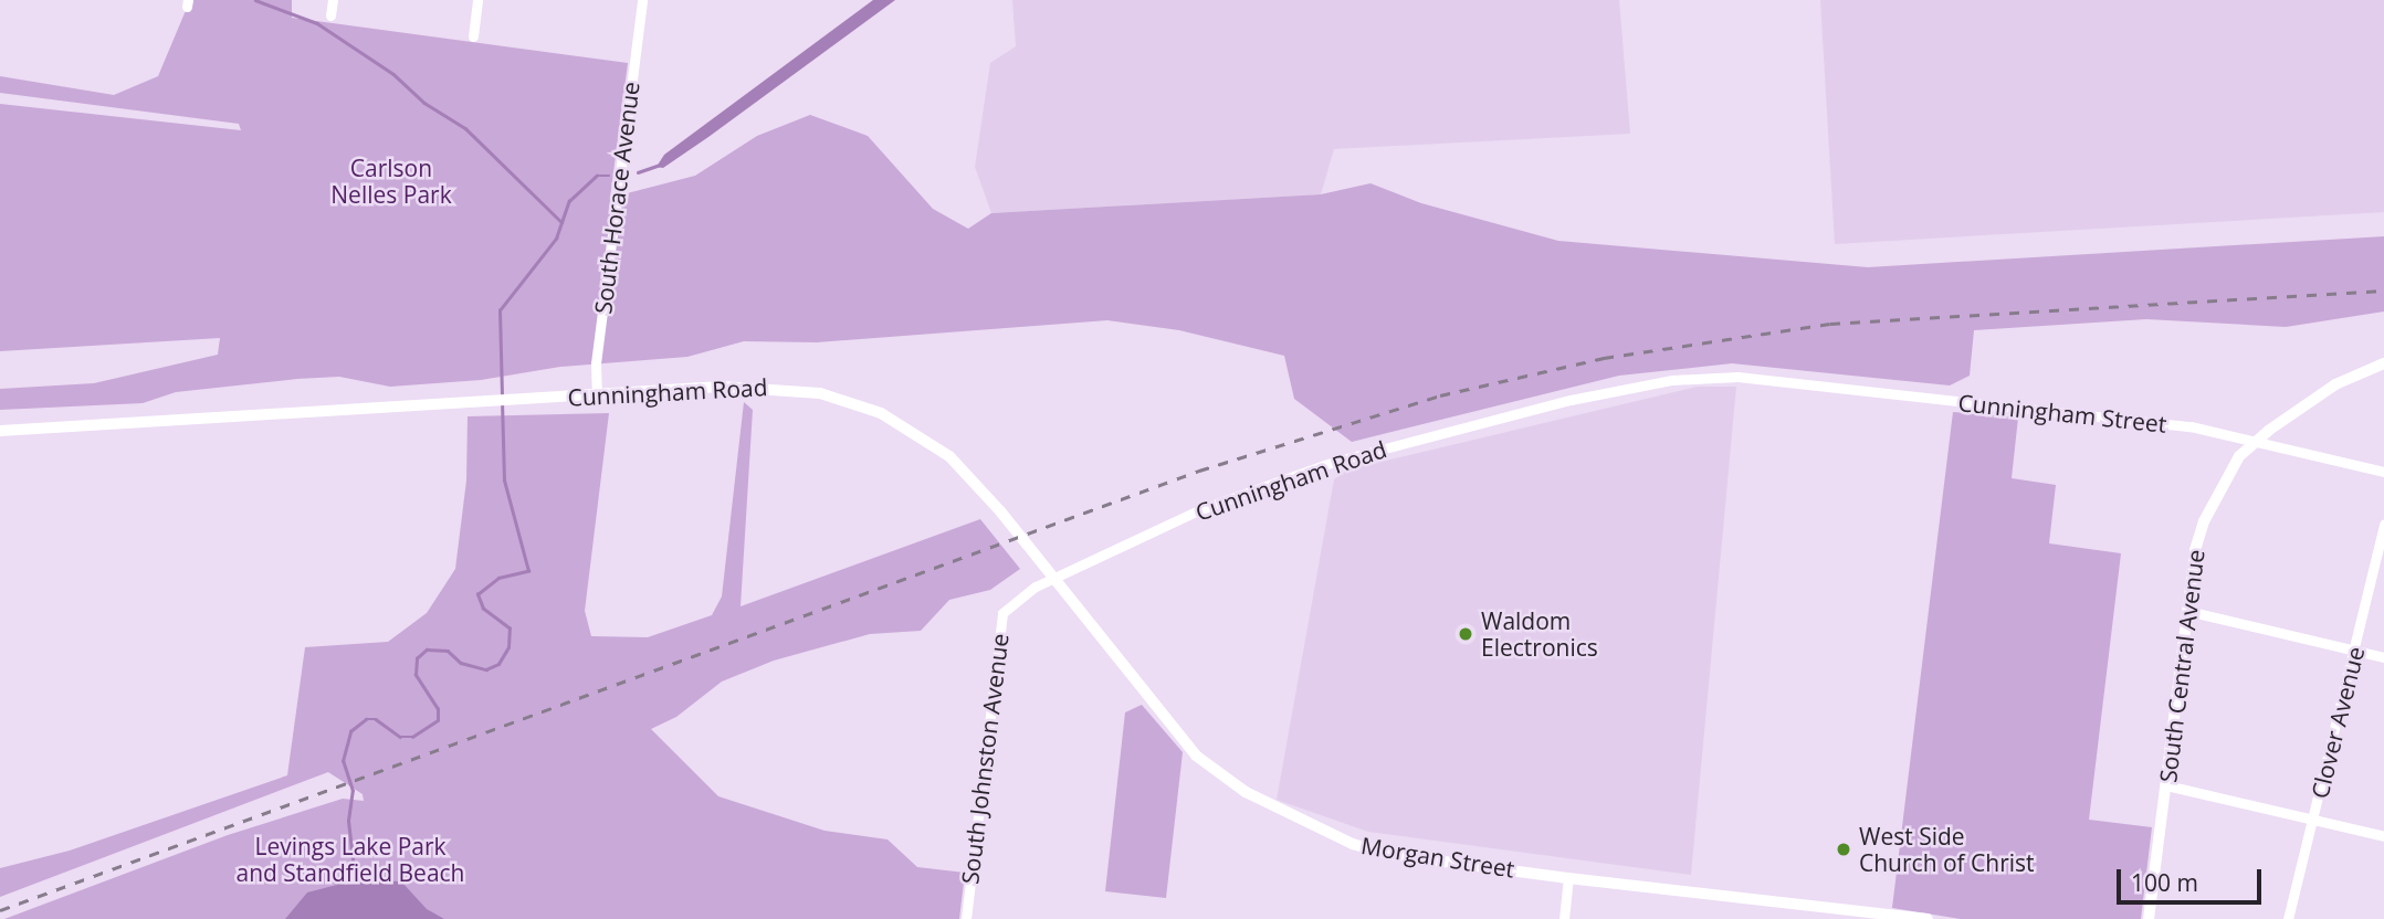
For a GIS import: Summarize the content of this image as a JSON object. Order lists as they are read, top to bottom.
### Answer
{
  "streets": {
    "main road": ["Cunningham Road", "South Central Avenue", "Morgan Street"],
    "street": [
      "South Horace Avenue",
      "Cunningham Street",
      "Clover Avenue",
      "South Johnston Avenue"
    ]
  },
  "crossings": [
    ["South Horace Avenue", "Cunningham Road"],
    ["Cunningham Road", "Cunningham Street"],
    ["Cunningham Road", "South Johnston Avenue"],
    ["Cunningham Road", "Morgan Street"],
    ["Cunningham Street", "South Central Avenue"],
    ["South Johnston Avenue", "Morgan Street"]
  ],
  "parks": ["Carlson Nelles Park", "Levings Lake Park and Standfield Beach"],
  "places": ["Waldom Electronics", "West Side Church of Christ"],
  "scale_bar": "100 m"
}
